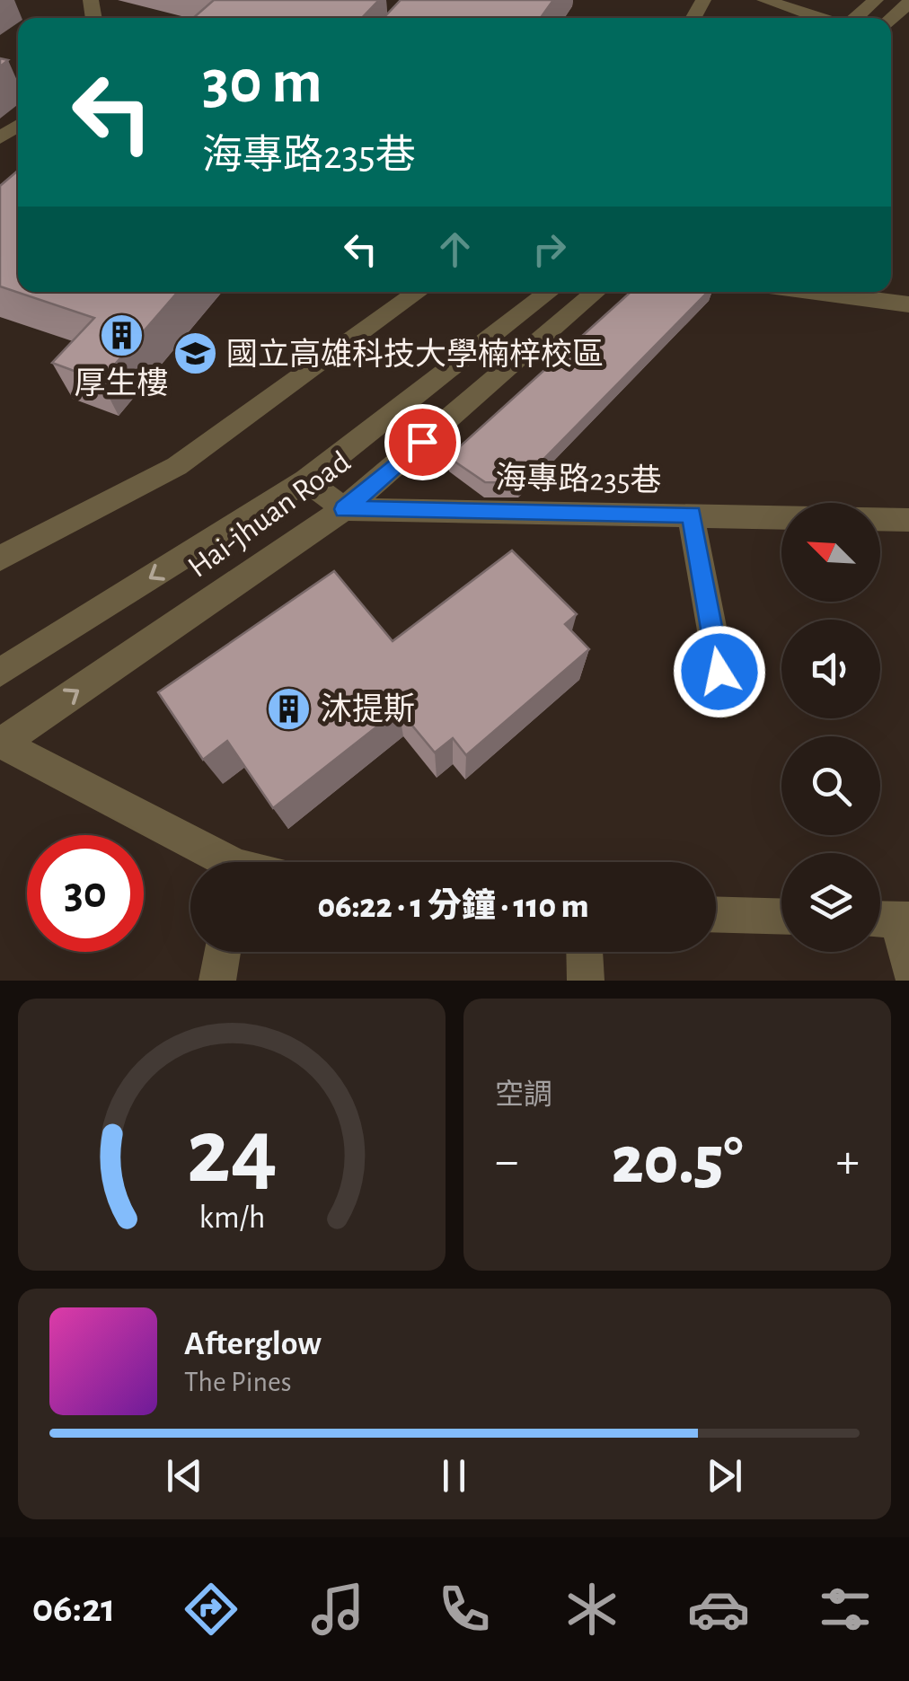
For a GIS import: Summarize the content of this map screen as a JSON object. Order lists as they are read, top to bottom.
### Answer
{
  "streets": {
    "street": ["海專路235巷", "Hai-jhuan Road"]
  },
  "crossings": [
    ["海專路235巷", "Hai-jhuan Road"]
  ],
  "places": {
    "building": ["厚生樓", "沐提斯"],
    "school or university": ["國立高雄科技大學楠梓校區"]
  },
  "north": "top left",
  "page": {
    "turn": ["30 m", "海專路235巷"],
    "limit": "30",
    "trip": "06:22 · 1 分鐘 · 110 m",
    "tile": "空調",
    "heat": ["−", "20.5°", "+"],
    "song": ["Afterglow", "The Pines"],
    "tabs": "06:21",
    "gauge": ["24", "km/h"]
  }
}
